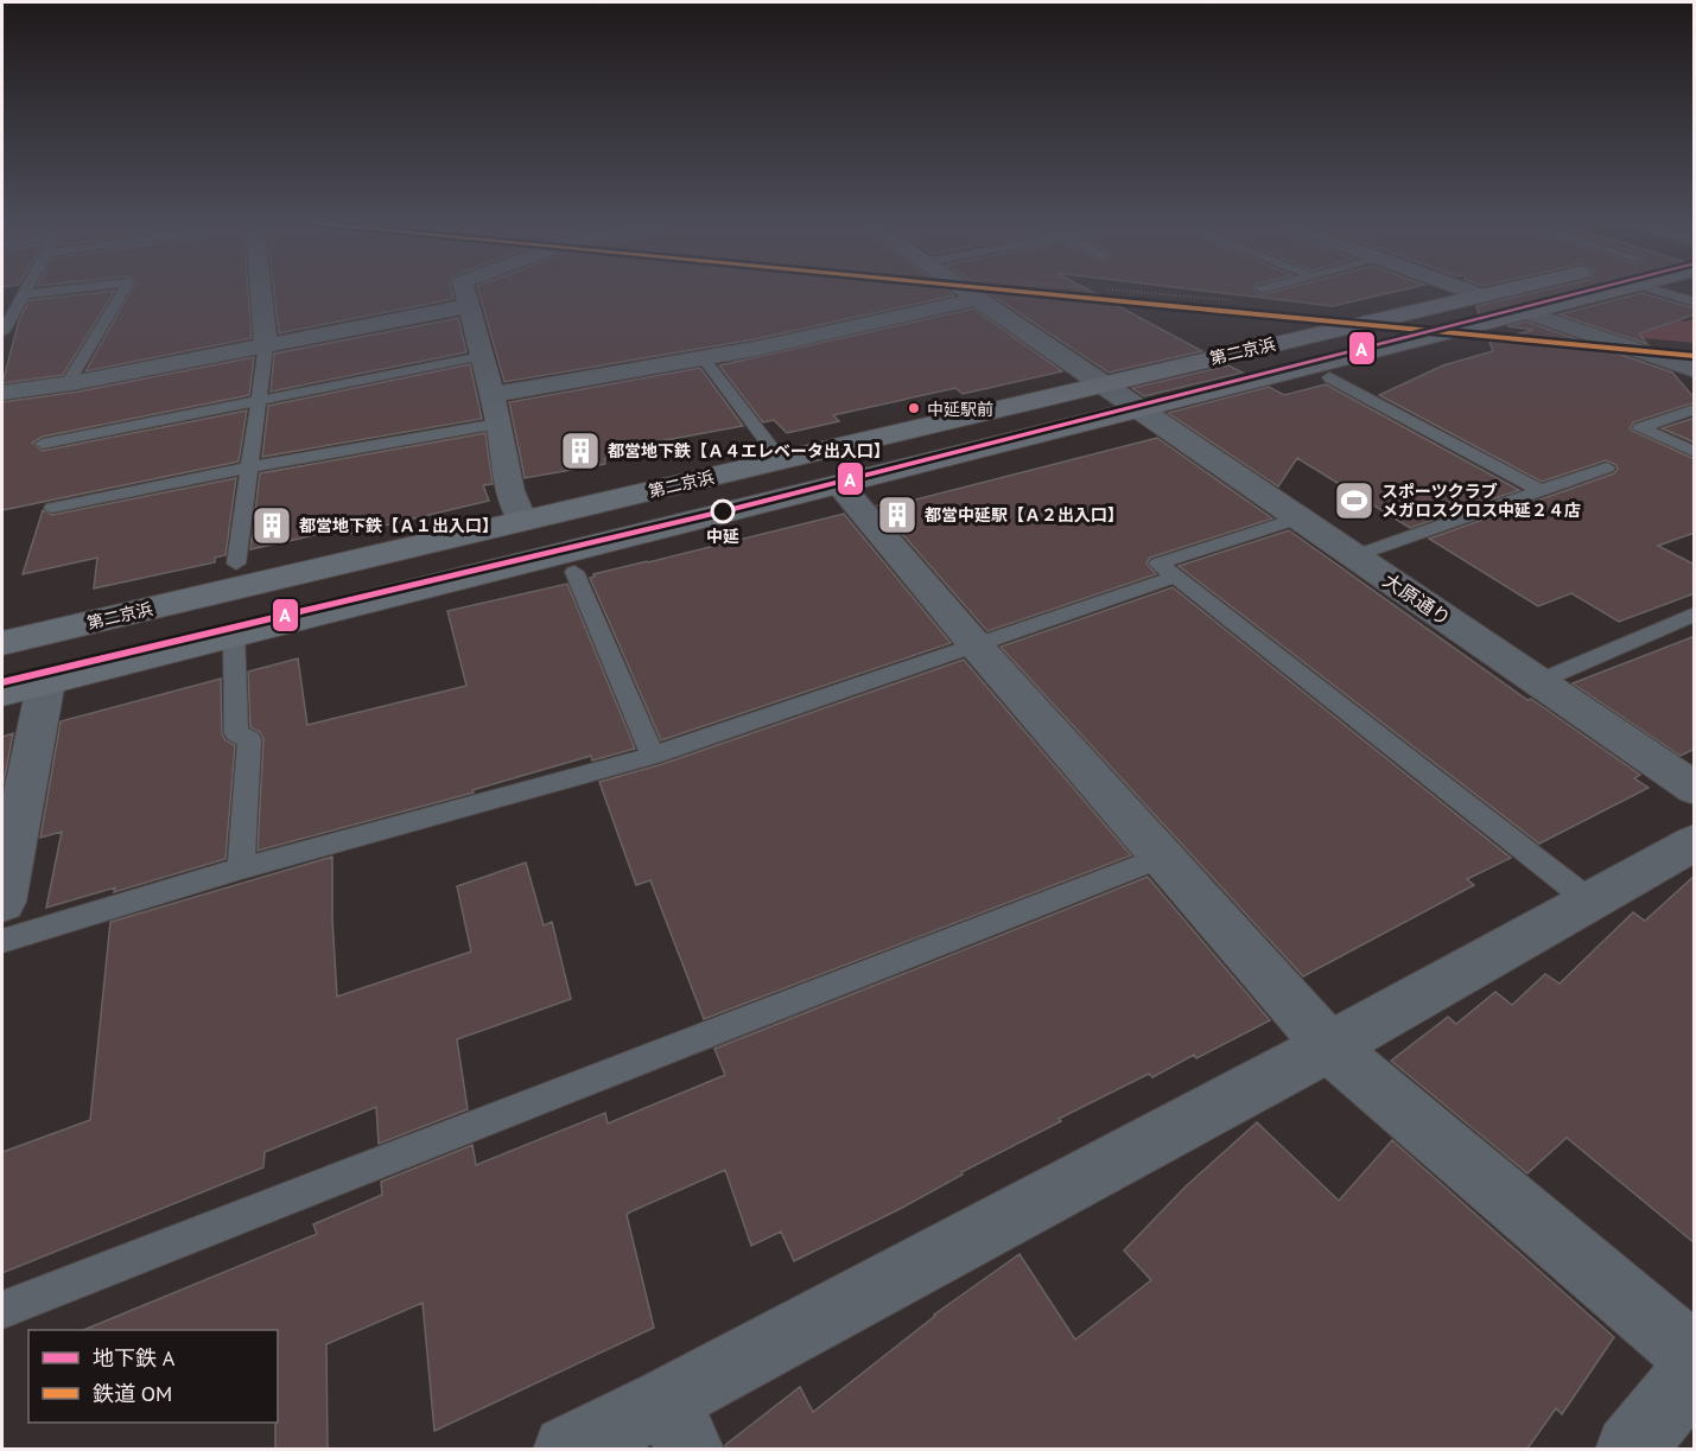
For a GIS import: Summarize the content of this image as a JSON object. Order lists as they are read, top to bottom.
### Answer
{
  "streets": {
    "highway": ["第二京浜"],
    "street": ["大原通り"]
  },
  "crossings": [
    ["第二京浜", "大原通り"]
  ],
  "places": {
    "other": ["中延駅前", "中延"],
    "building": ["都営地下鉄【Ａ４エレベータ出入口】", "都営中延駅【Ａ２出入口】", "都営地下鉄【Ａ１出入口】"],
    "sports": ["スポーツクラブ メガロスクロス中延２４店"]
  },
  "lines": ["metro line A", "rail line OM"],
  "legend": ["地下鉄 A", "鉄道 OM"]
}
